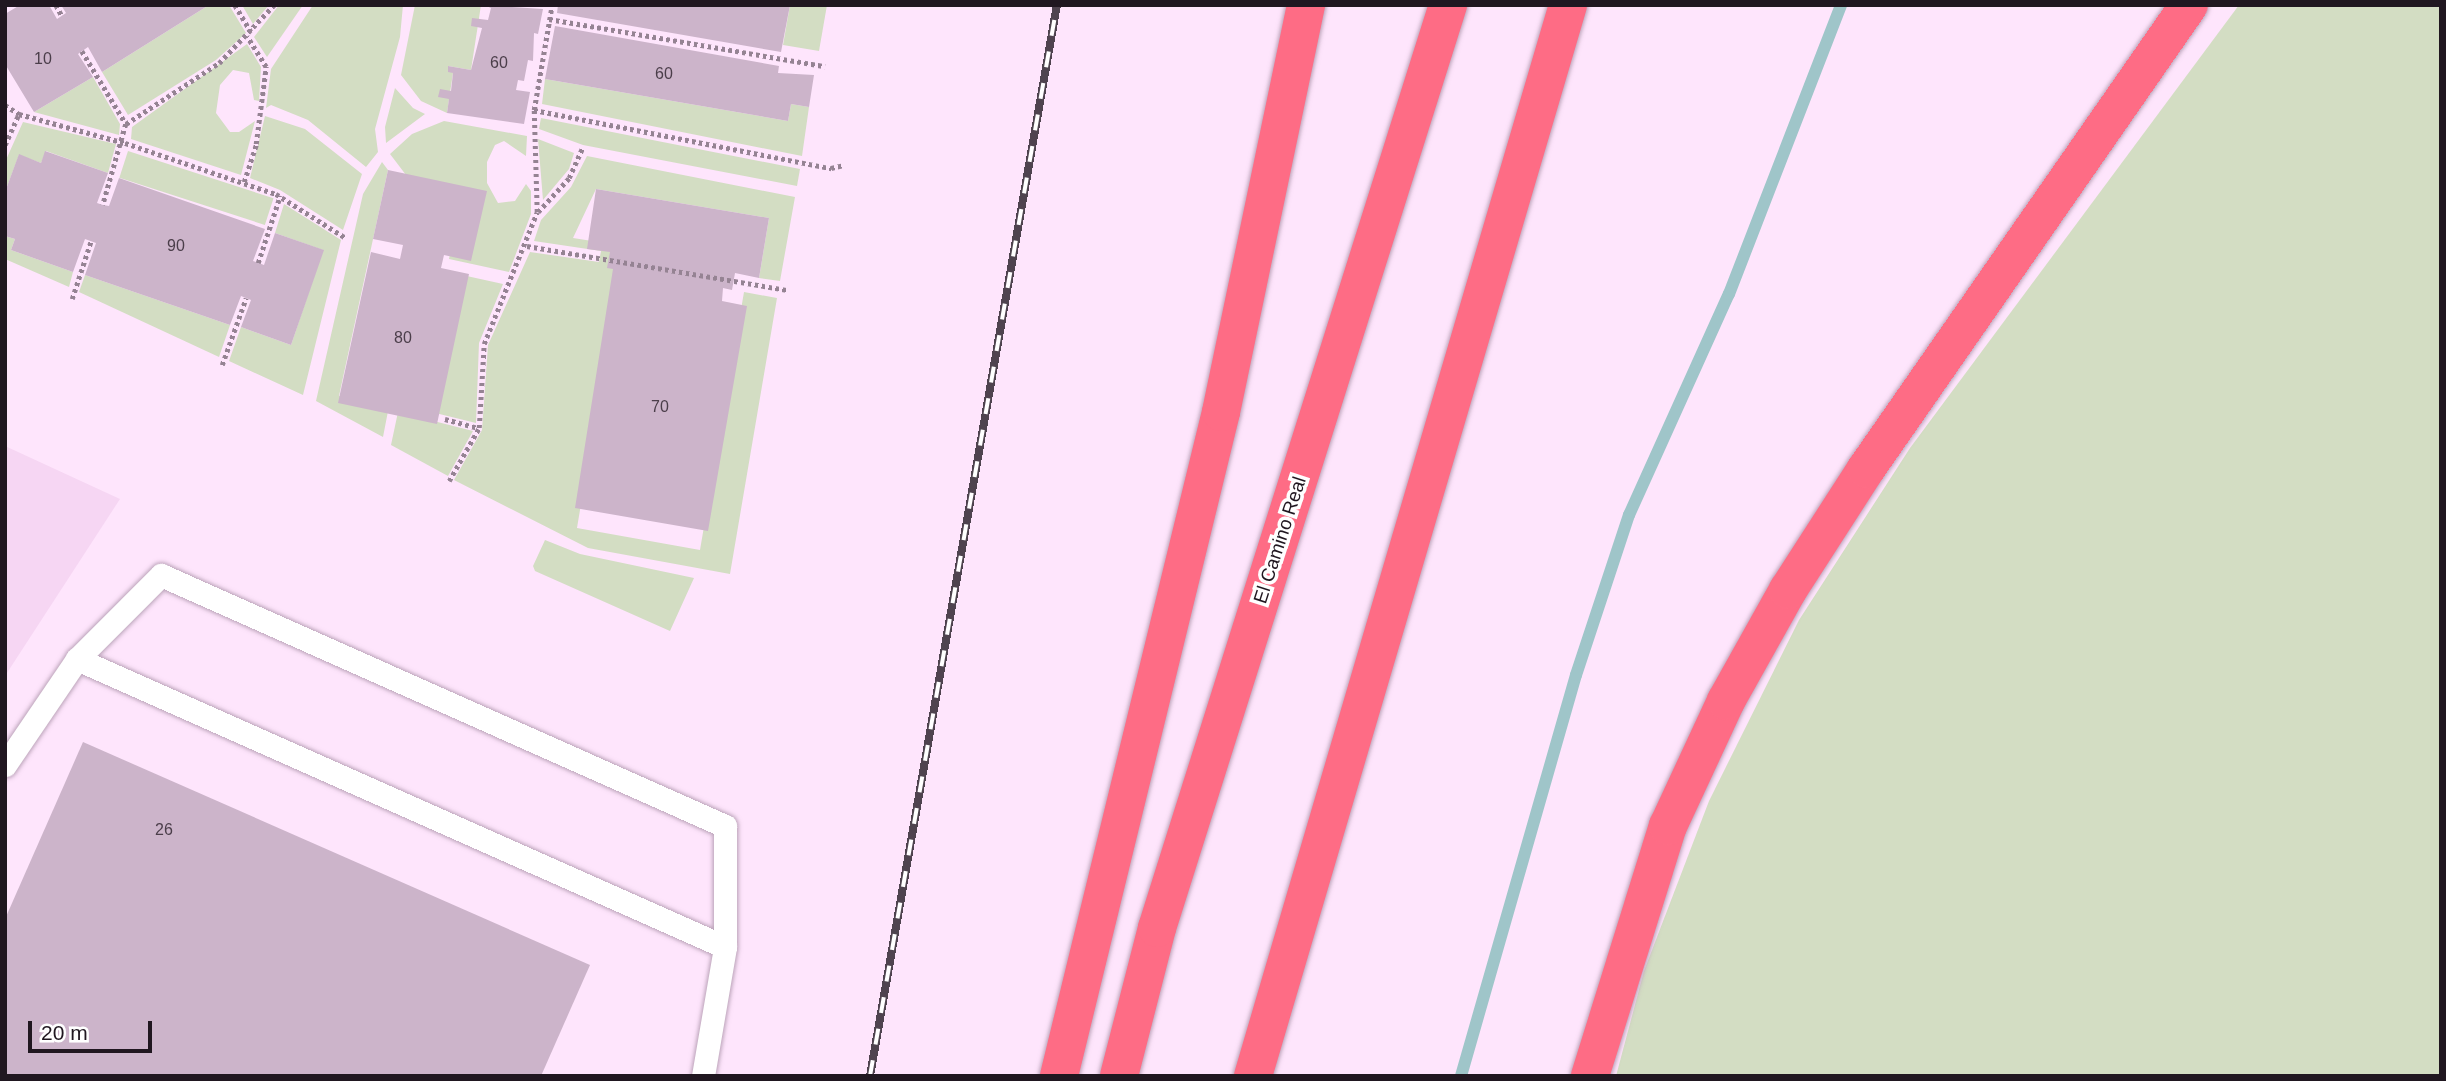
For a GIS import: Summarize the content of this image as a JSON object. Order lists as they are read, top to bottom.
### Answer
{
  "streets": {
    "highway": ["El Camino Real"]
  },
  "house_numbers": [
    "10",
    "60",
    "60",
    "90",
    "80",
    "70",
    "26"
  ],
  "scale_bar": "20 m"
}
